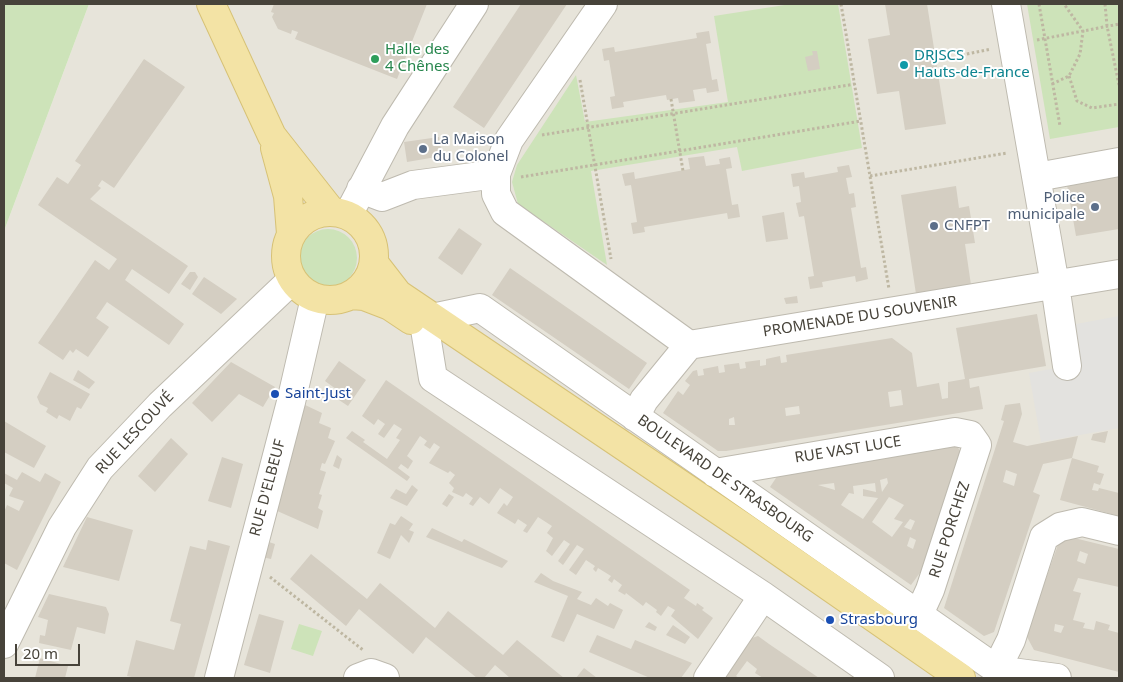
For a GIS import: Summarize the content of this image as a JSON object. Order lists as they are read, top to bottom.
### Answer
{
  "streets": {
    "main road": ["BOULEVARD DE STRASBOURG"],
    "street": [
      "PROMENADE DU SOUVENIR",
      "RUE LESCOUVÉ",
      "RUE VAST LUCE",
      "RUE D'ELBEUF",
      "RUE PORCHEZ"
    ]
  },
  "crossings": [
    ["RUE LESCOUVÉ", "BOULEVARD DE STRASBOURG"],
    ["RUE LESCOUVÉ", "RUE D'ELBEUF"],
    ["RUE VAST LUCE", "BOULEVARD DE STRASBOURG"],
    ["RUE VAST LUCE", "RUE PORCHEZ"],
    ["BOULEVARD DE STRASBOURG", "RUE D'ELBEUF"],
    ["BOULEVARD DE STRASBOURG", "RUE PORCHEZ"]
  ],
  "places": [
    "Halle des 4 Chênes",
    "DRJSCS Hauts-de-France",
    "La Maison du Colonel",
    "Police municipale",
    "CNFPT",
    "Saint-Just",
    "Strasbourg"
  ],
  "scale_bar": "20 m"
}
